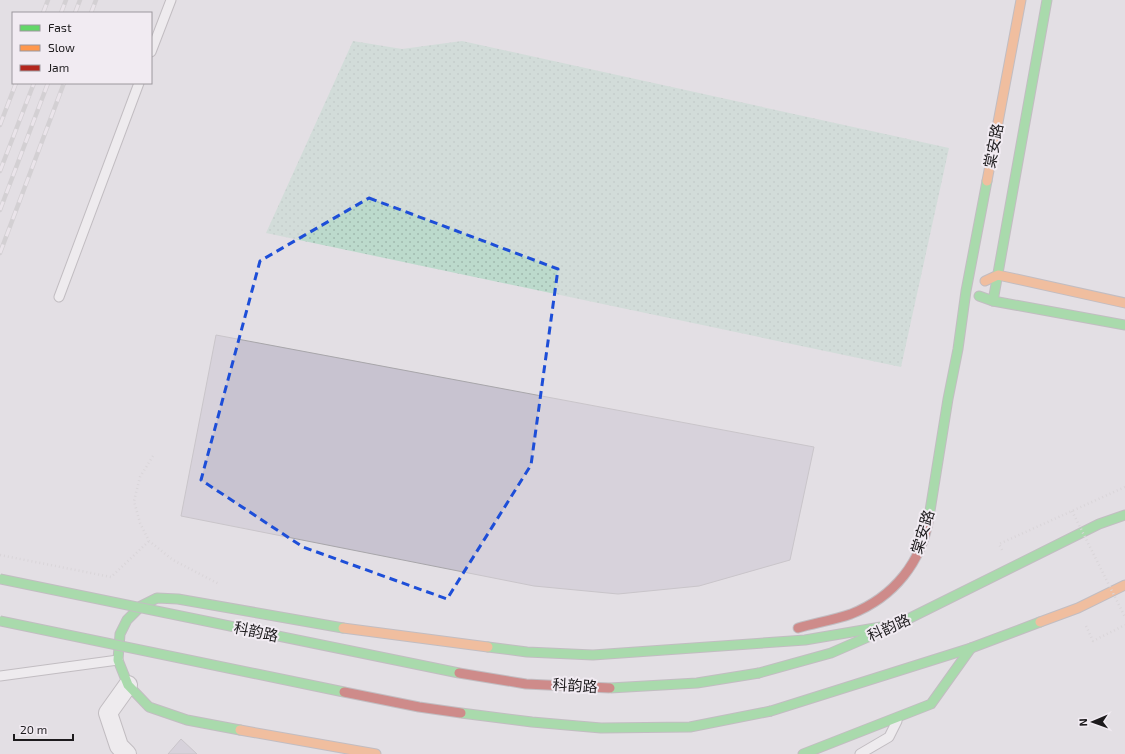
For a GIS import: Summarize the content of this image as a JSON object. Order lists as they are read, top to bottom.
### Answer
{
  "streets": {
    "main road": ["棠安路", "科韵路"]
  },
  "legend": ["Fast", "Slow", "Jam"],
  "scale_bar": "20 m",
  "north": "left"
}
